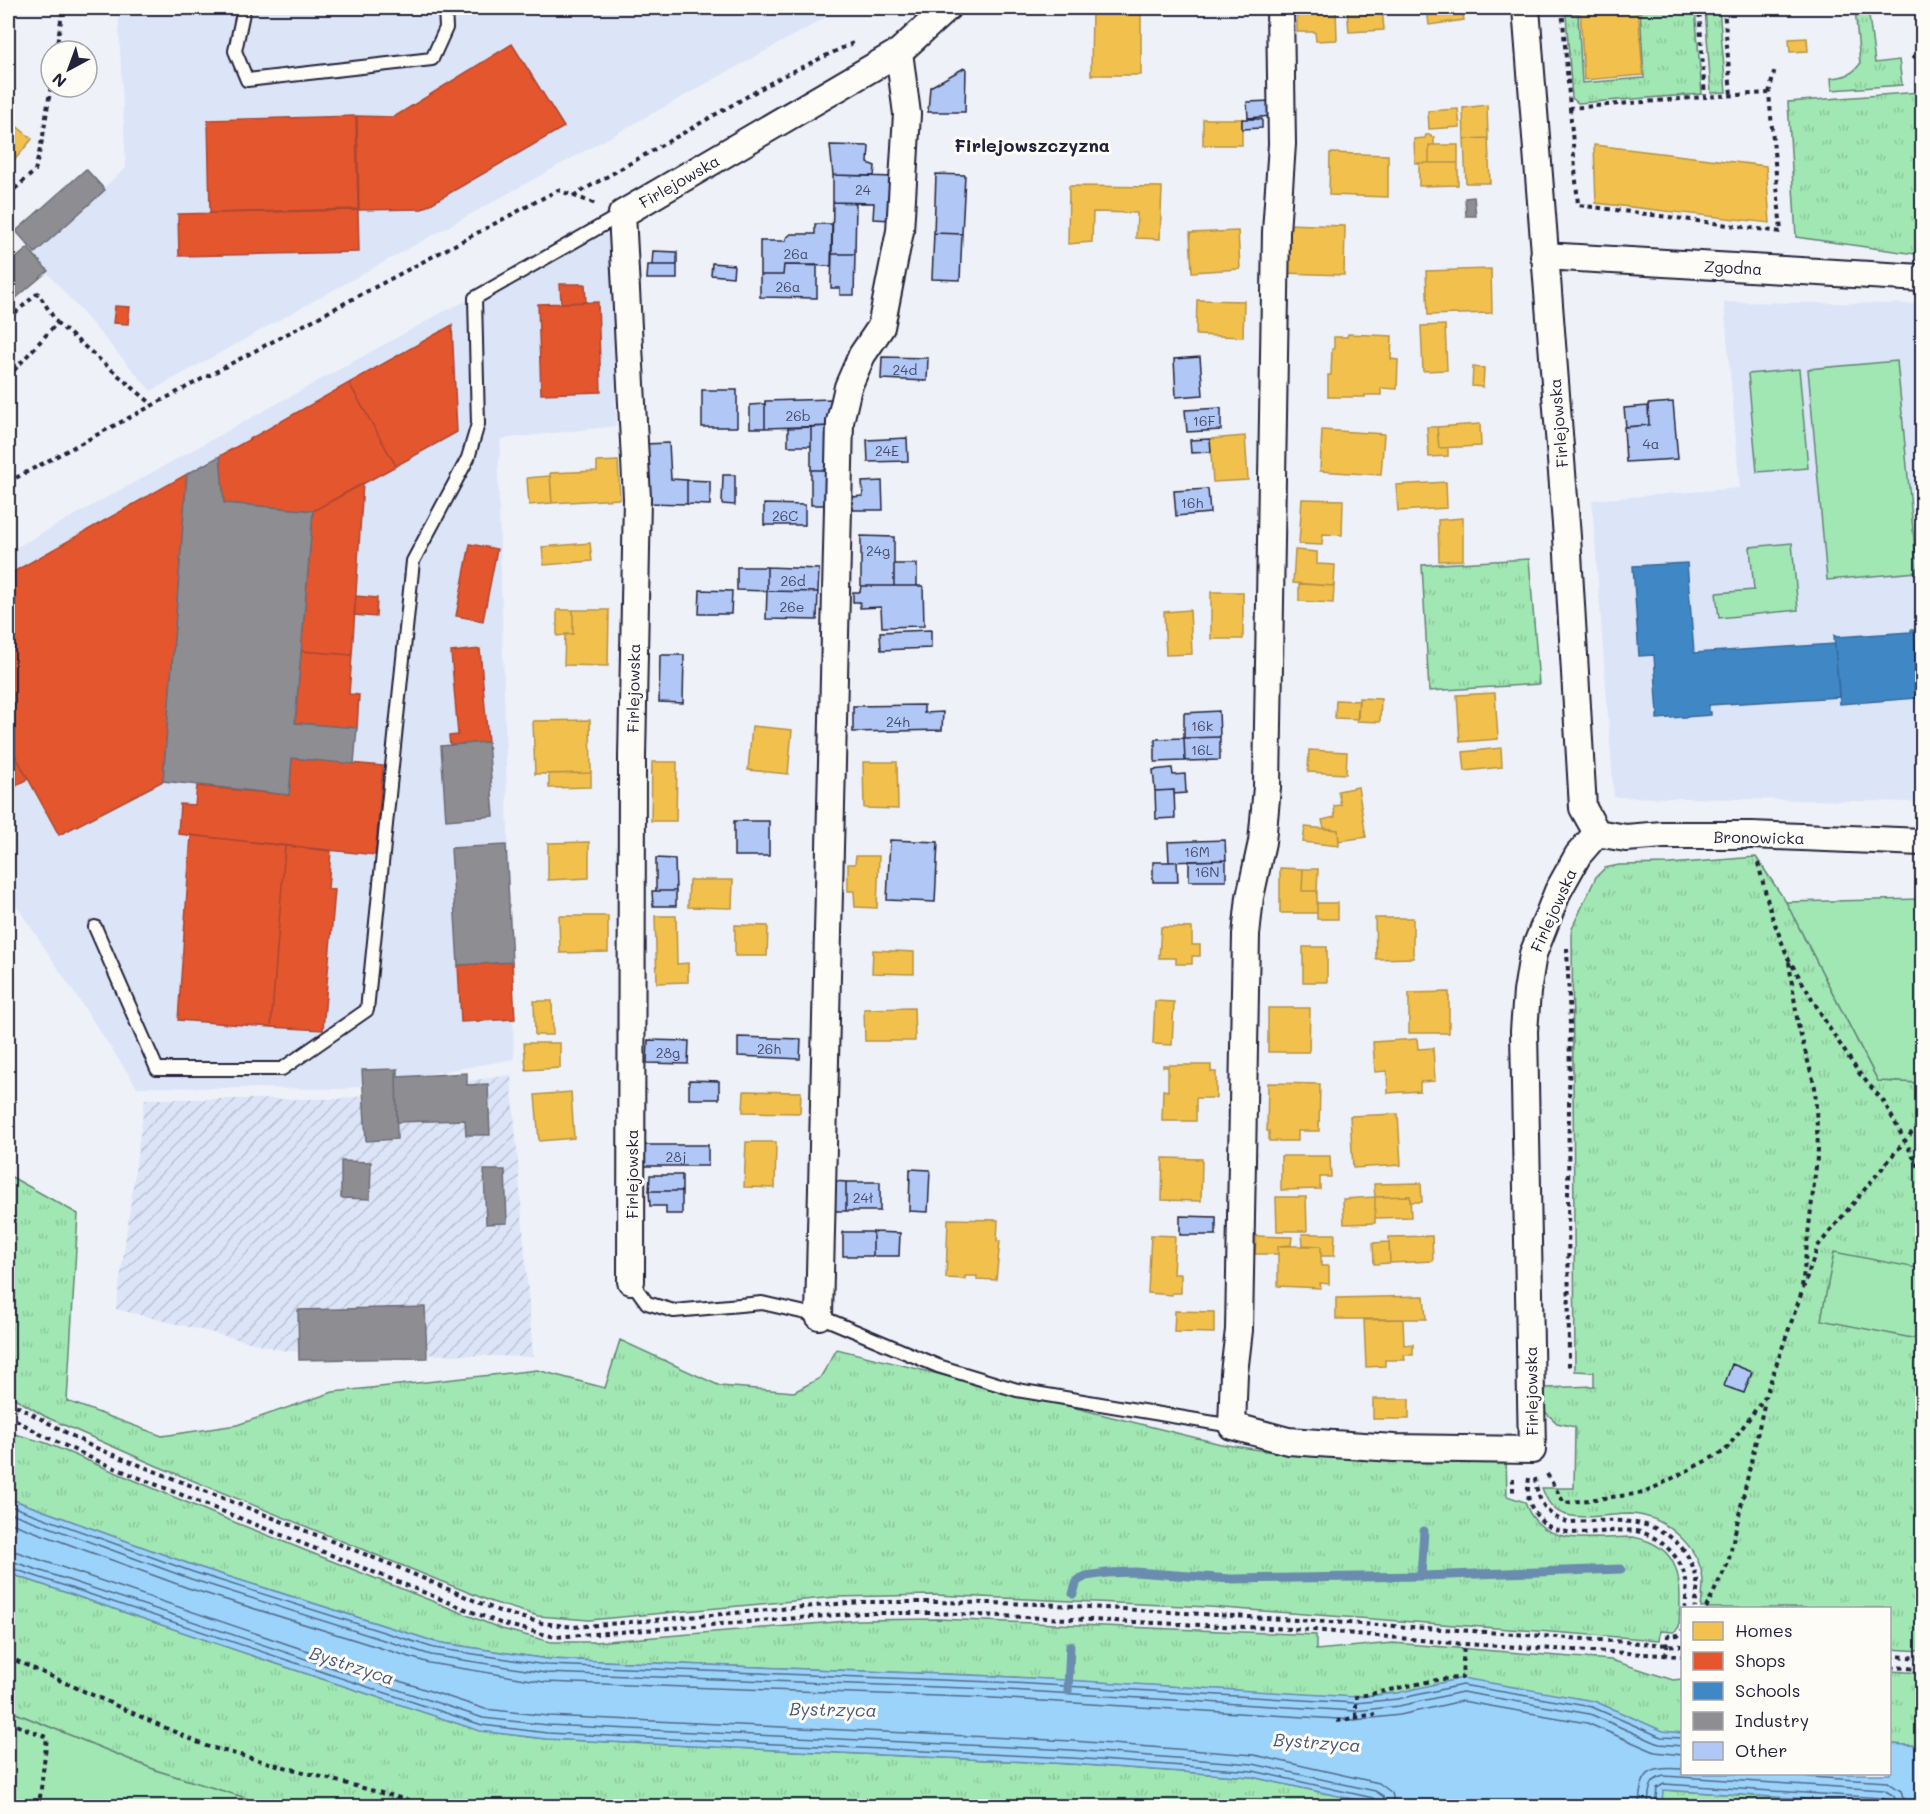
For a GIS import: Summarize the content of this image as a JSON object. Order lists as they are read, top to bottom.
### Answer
{
  "streets": {
    "street": ["Firlejowska", "Zgodna", "Bronowicka"]
  },
  "crossings": [
    ["Firlejowska", "Zgodna"],
    ["Firlejowska", "Bronowicka"]
  ],
  "districts": ["Firlejowszczyzna"],
  "water": ["Bystrzyca"],
  "house_numbers": [
    "24",
    "26a",
    "26a",
    "24d",
    "26b",
    "16F",
    "4a",
    "24E",
    "16h",
    "26C",
    "24g",
    "26d",
    "26e",
    "24h",
    "16k",
    "16L",
    "16M",
    "16N",
    "26h",
    "28g",
    "28j",
    "24ł"
  ],
  "legend": [
    "Homes",
    "Shops",
    "Schools",
    "Industry",
    "Other"
  ],
  "north": "bottom left"
}
